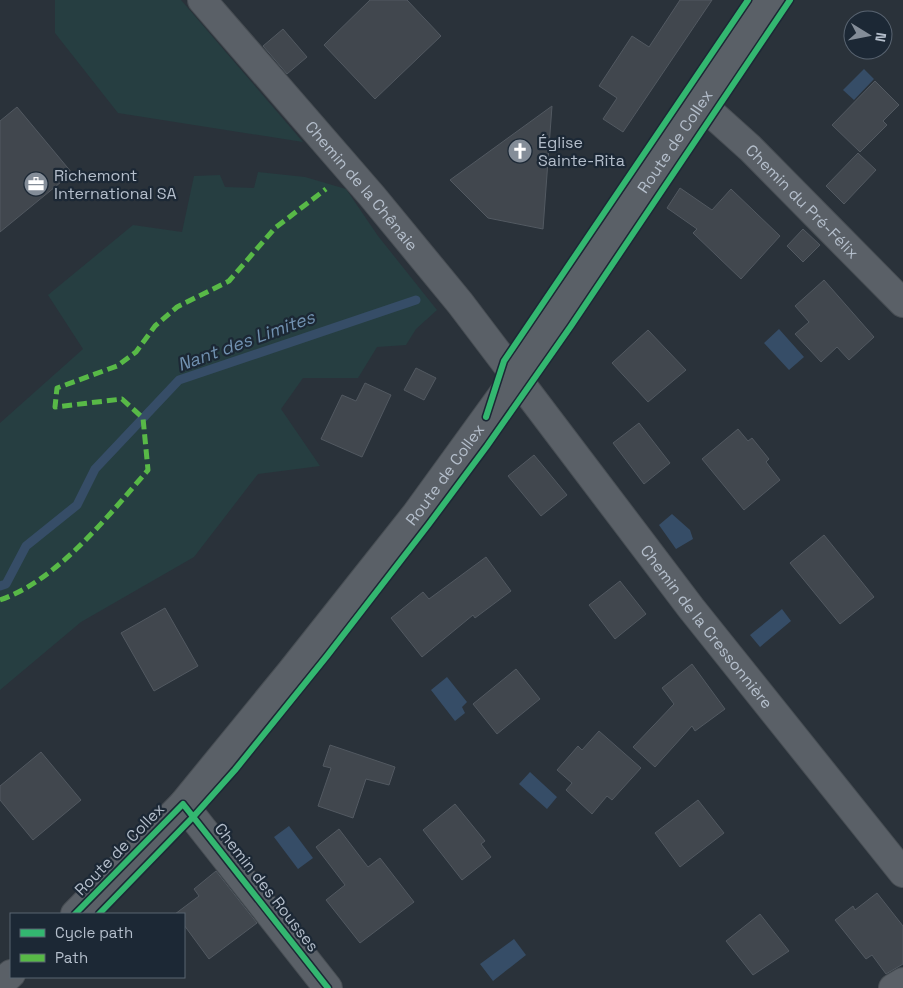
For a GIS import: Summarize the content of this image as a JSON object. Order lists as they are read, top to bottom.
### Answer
{
  "streets": {
    "street": [
      "Route de Collex",
      "Chemin de la Chênaie",
      "Chemin du Pré-Félix",
      "Chemin de la Cressonnière",
      "Chemin des Rousses"
    ]
  },
  "crossings": [
    ["Route de Collex", "Chemin de la Chênaie"],
    ["Route de Collex", "Chemin du Pré-Félix"],
    ["Route de Collex", "Chemin de la Cressonnière"],
    ["Route de Collex", "Chemin des Rousses"],
    ["Chemin de la Chênaie", "Chemin de la Cressonnière"]
  ],
  "water": ["Nant des Limites"],
  "places": {
    "church": ["Église Sainte-Rita"],
    "office": ["Richemont International SA"]
  },
  "legend": ["Cycle path", "Path"],
  "north": "right"
}
